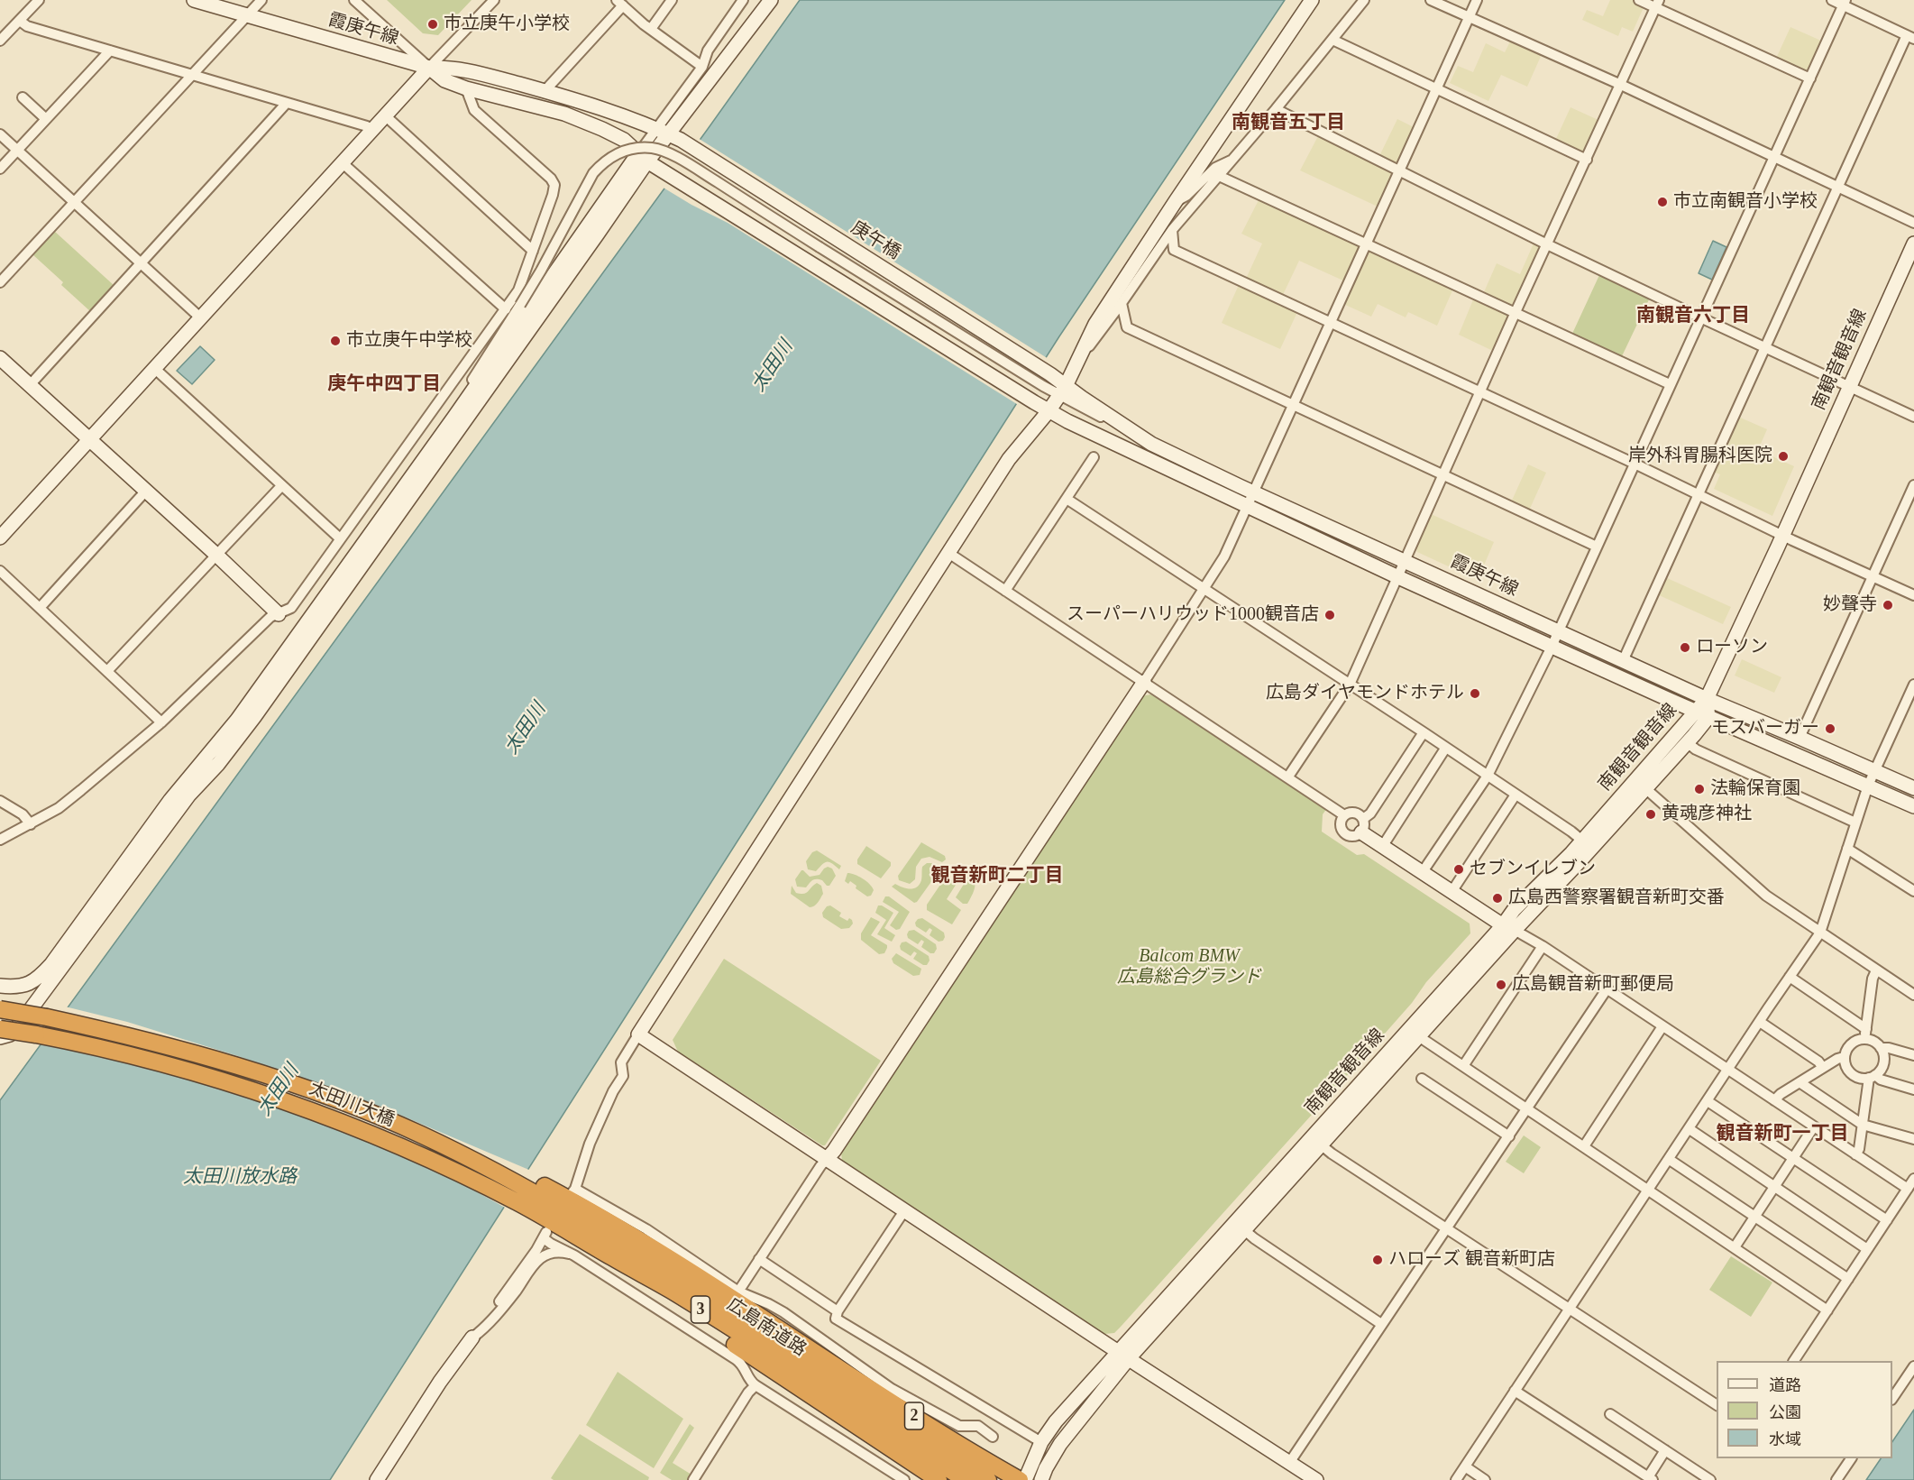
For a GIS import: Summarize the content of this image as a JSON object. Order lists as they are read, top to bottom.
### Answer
{
  "streets": {
    "highway": [
      "太田川大橋",
      "3",
      "広島南道路",
      "2"
    ],
    "street": ["霞庚午線", "庚午橋", "南観音観音線"]
  },
  "crossings": [
    ["霞庚午線", "庚午橋"],
    ["霞庚午線", "南観音観音線"],
    ["太田川大橋", "広島南道路"],
    ["3", "広島南道路"]
  ],
  "districts": [
    "南観音五丁目",
    "南観音六丁目",
    "庚午中四丁目",
    "観音新町二丁目",
    "観音新町一丁目"
  ],
  "water": ["太田川", "太田川放水路"],
  "parks": ["Balcom BMW 広島総合グランド"],
  "places": [
    "市立庚午小学校",
    "市立南観音小学校",
    "市立庚午中学校",
    "岸外科胃腸科医院",
    "妙聲寺",
    "スーパーハリウッド1000観音店",
    "ローソン",
    "広島ダイヤモンドホテル",
    "モスバーガー",
    "法輪保育園",
    "黄魂彦神社",
    "セブンイレブン",
    "広島西警察署観音新町交番",
    "広島観音新町郵便局",
    "ハローズ 観音新町店"
  ],
  "legend": ["道路", "公園", "水域"]
}
